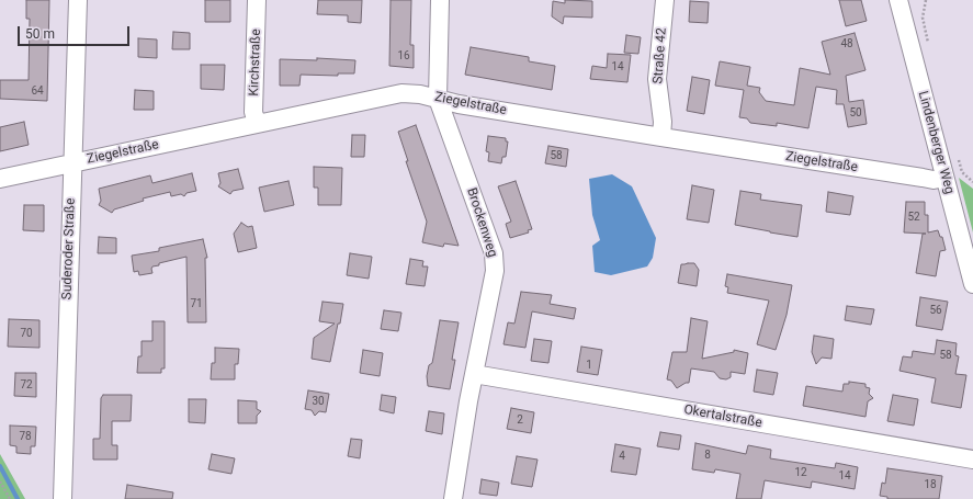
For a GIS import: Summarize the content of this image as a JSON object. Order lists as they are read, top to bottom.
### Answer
{
  "streets": {
    "street": [
      "Straße 42",
      "Kirchstraße",
      "Ziegelstraße",
      "Lindenberger Weg",
      "Brockenweg",
      "Suderoder Straße",
      "Okertalstraße"
    ]
  },
  "crossings": [
    ["Straße 42", "Ziegelstraße"],
    ["Kirchstraße", "Ziegelstraße"],
    ["Ziegelstraße", "Lindenberger Weg"],
    ["Ziegelstraße", "Brockenweg"],
    ["Ziegelstraße", "Suderoder Straße"],
    ["Brockenweg", "Okertalstraße"]
  ],
  "house_numbers": [
    "48",
    "16",
    "14",
    "64",
    "50",
    "58",
    "52",
    "71",
    "56",
    "70",
    "58",
    "1",
    "72",
    "30",
    "2",
    "78",
    "8",
    "4",
    "12",
    "14",
    "18"
  ],
  "scale_bar": "50 m"
}
